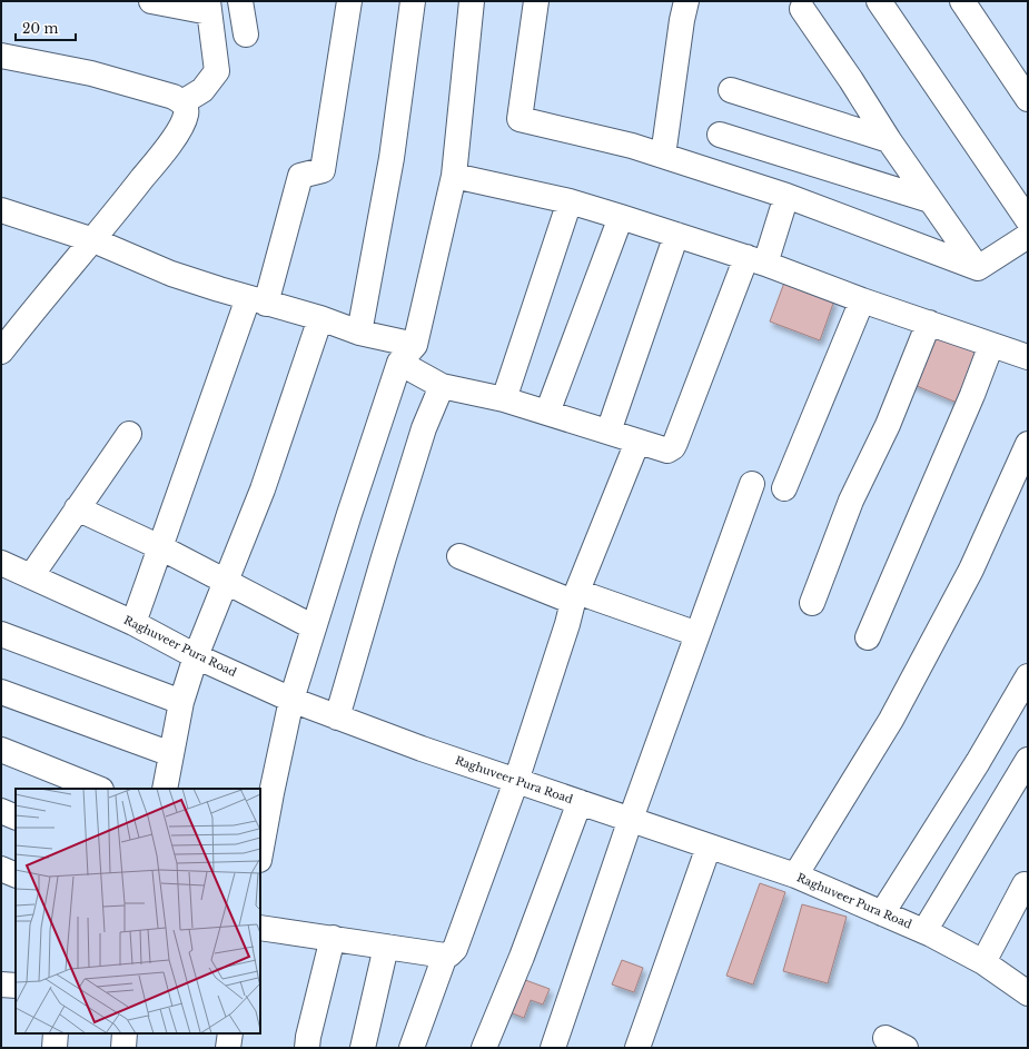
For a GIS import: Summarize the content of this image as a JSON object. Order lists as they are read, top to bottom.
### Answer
{
  "streets": {
    "street": ["Raghuveer Pura Road"]
  },
  "scale_bar": "20 m"
}
